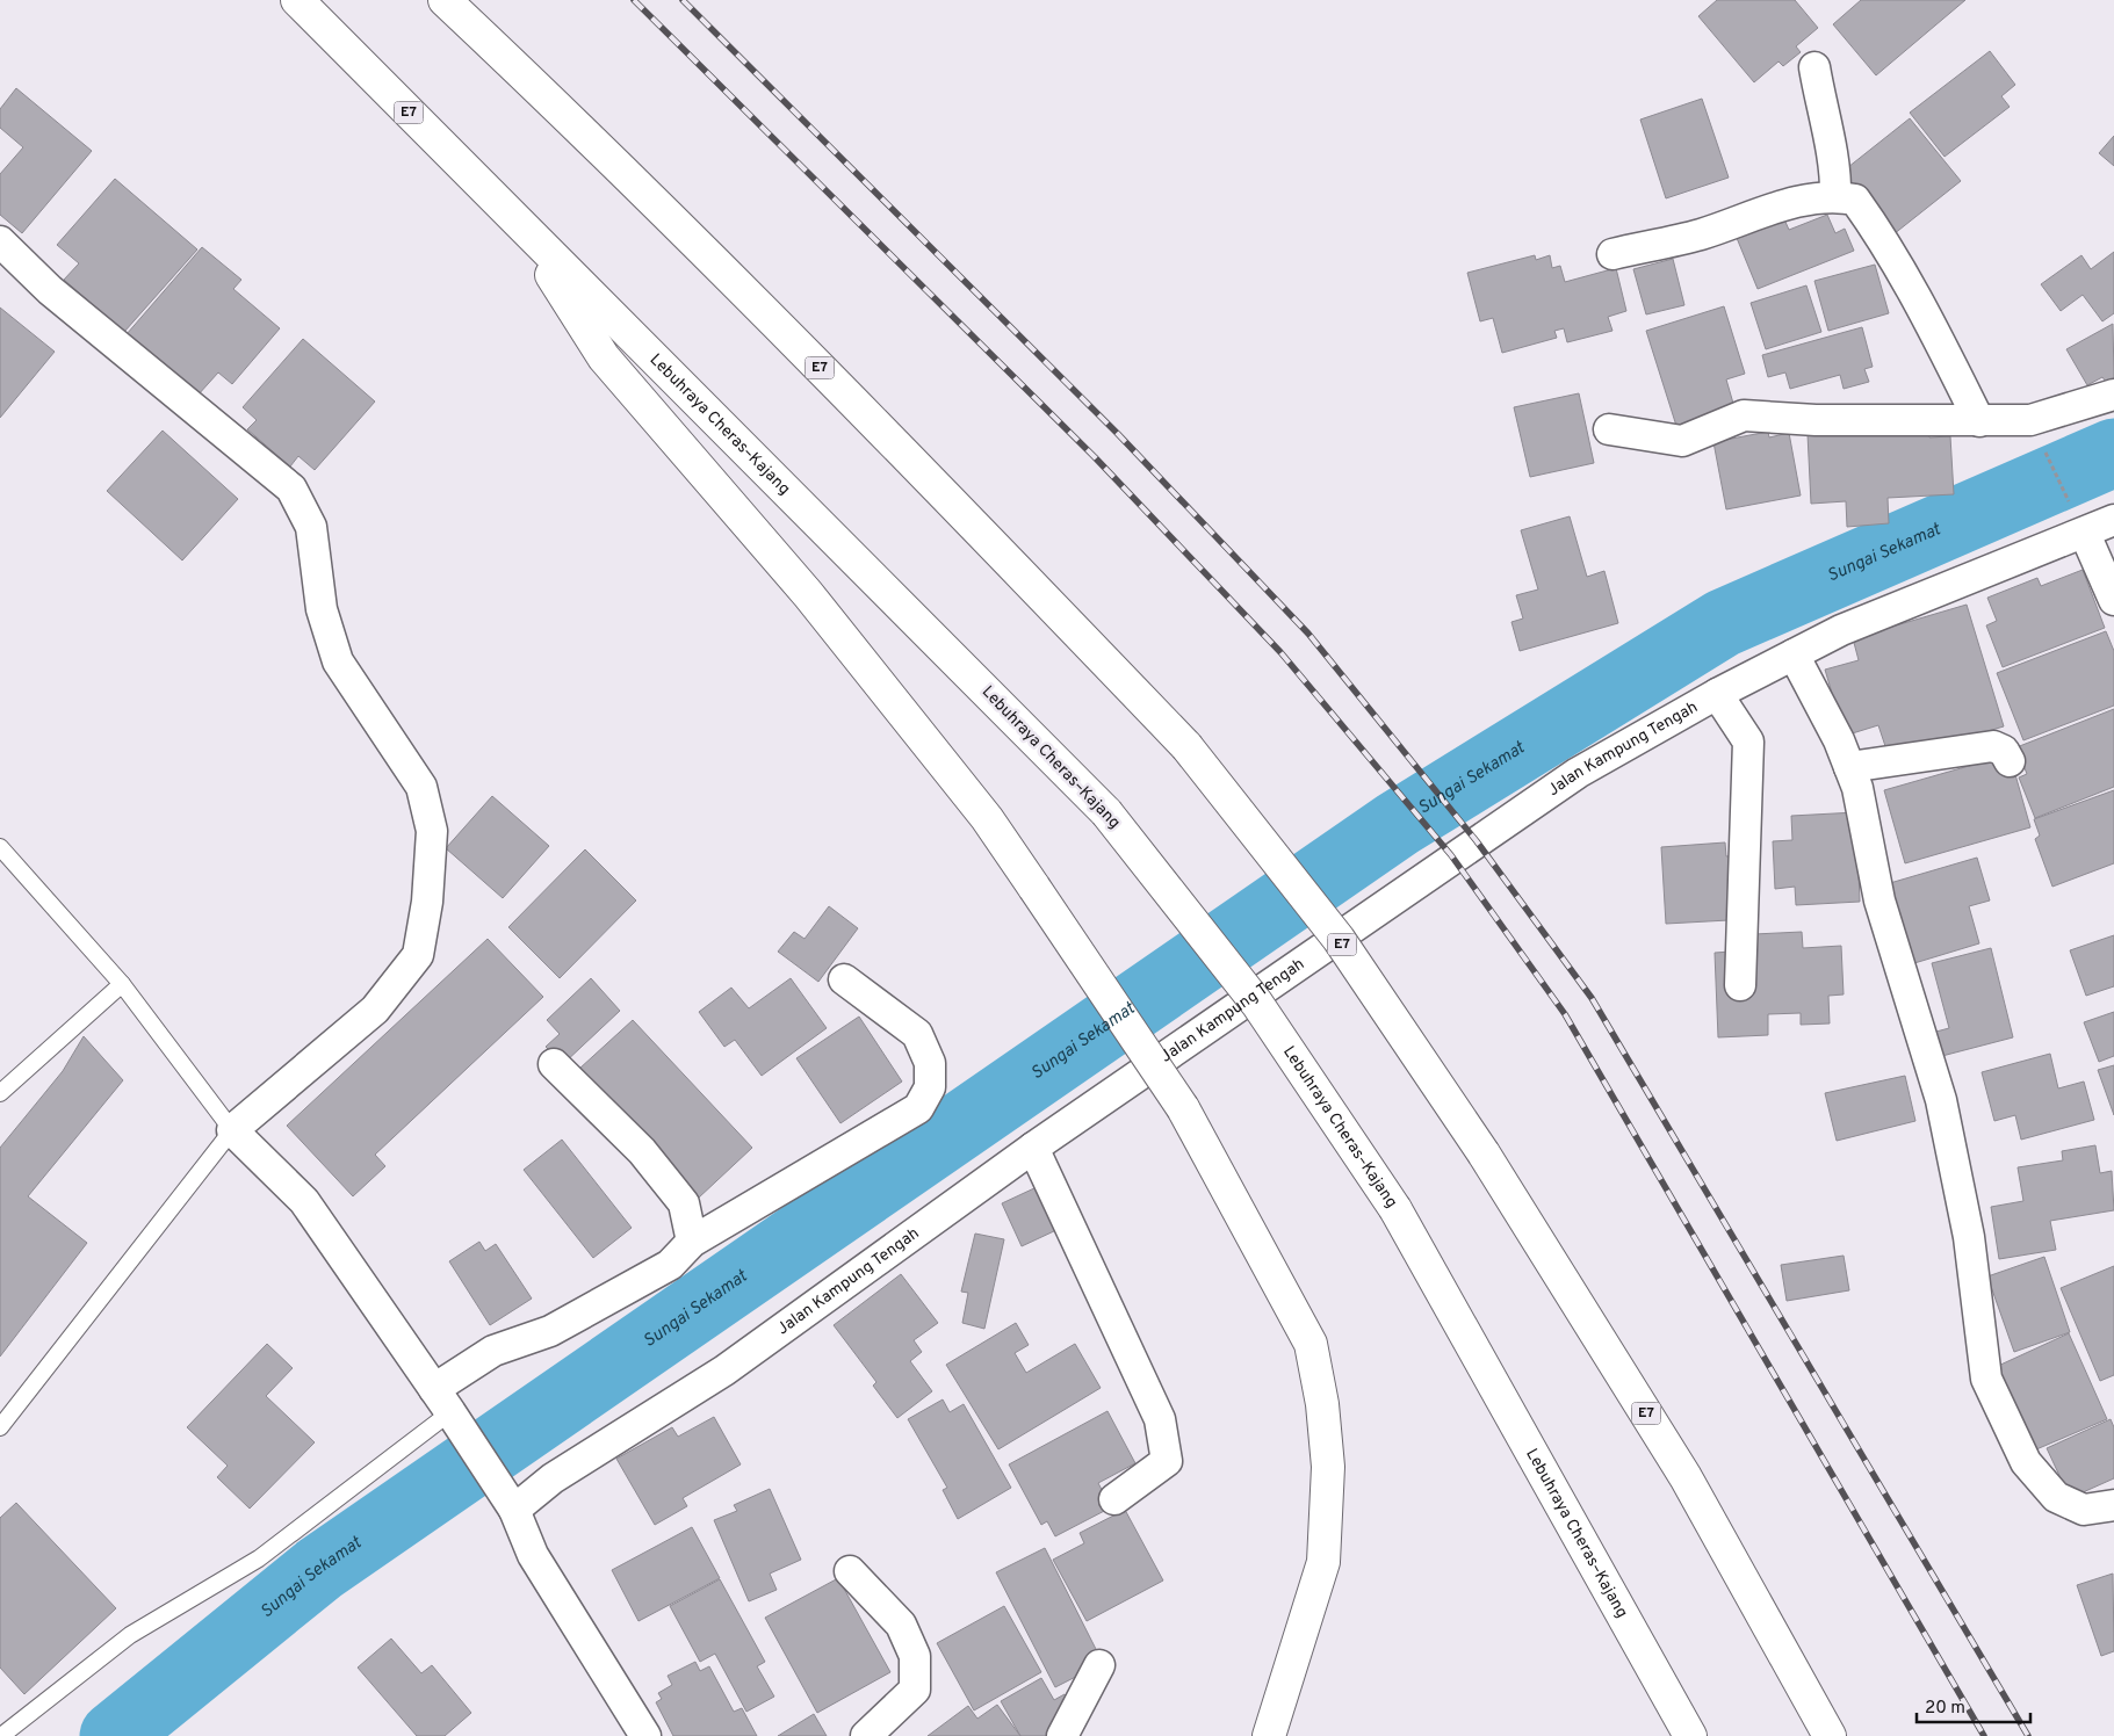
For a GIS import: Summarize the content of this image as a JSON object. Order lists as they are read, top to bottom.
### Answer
{
  "streets": {
    "highway": ["E7", "Lebuhraya Cheras–Kajang"],
    "street": ["Jalan Kampung Tengah"]
  },
  "water": ["Sungai Sekamat"],
  "scale_bar": "20 m"
}
